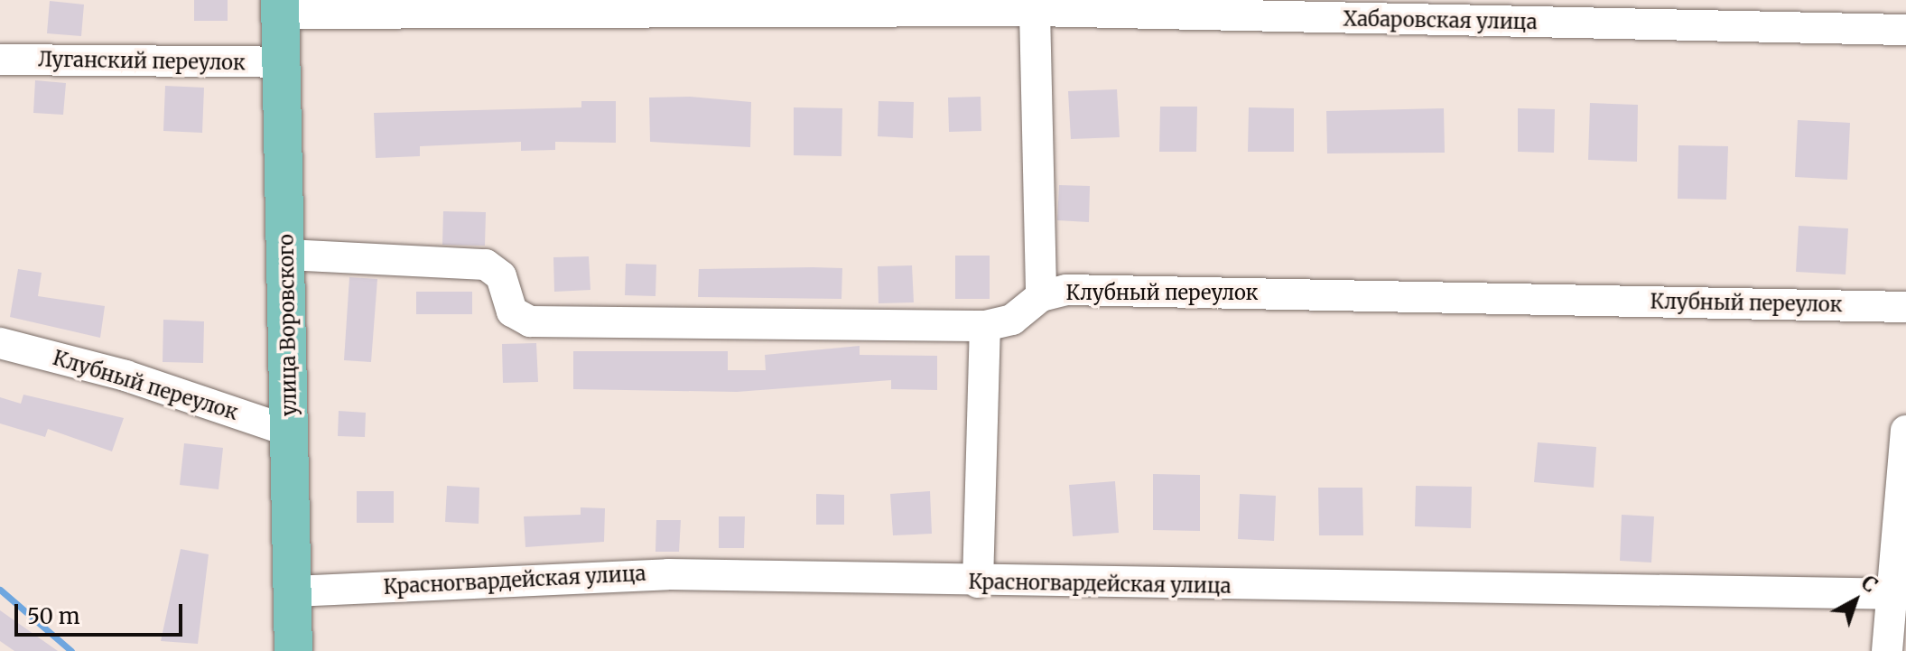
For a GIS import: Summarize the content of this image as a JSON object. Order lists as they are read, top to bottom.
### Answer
{
  "streets": {
    "main road": ["улица Воровского"],
    "street": [
      "Хабаровская улица",
      "Луганский переулок",
      "Клубный переулок",
      "Красногвардейская улица"
    ]
  },
  "crossings": [
    ["Хабаровская улица", "улица Воровского"],
    ["Луганский переулок", "улица Воровского"],
    ["Клубный переулок", "улица Воровского"],
    ["улица Воровского", "Красногвардейская улица"]
  ],
  "scale_bar": "50 m",
  "north": "top right"
}
